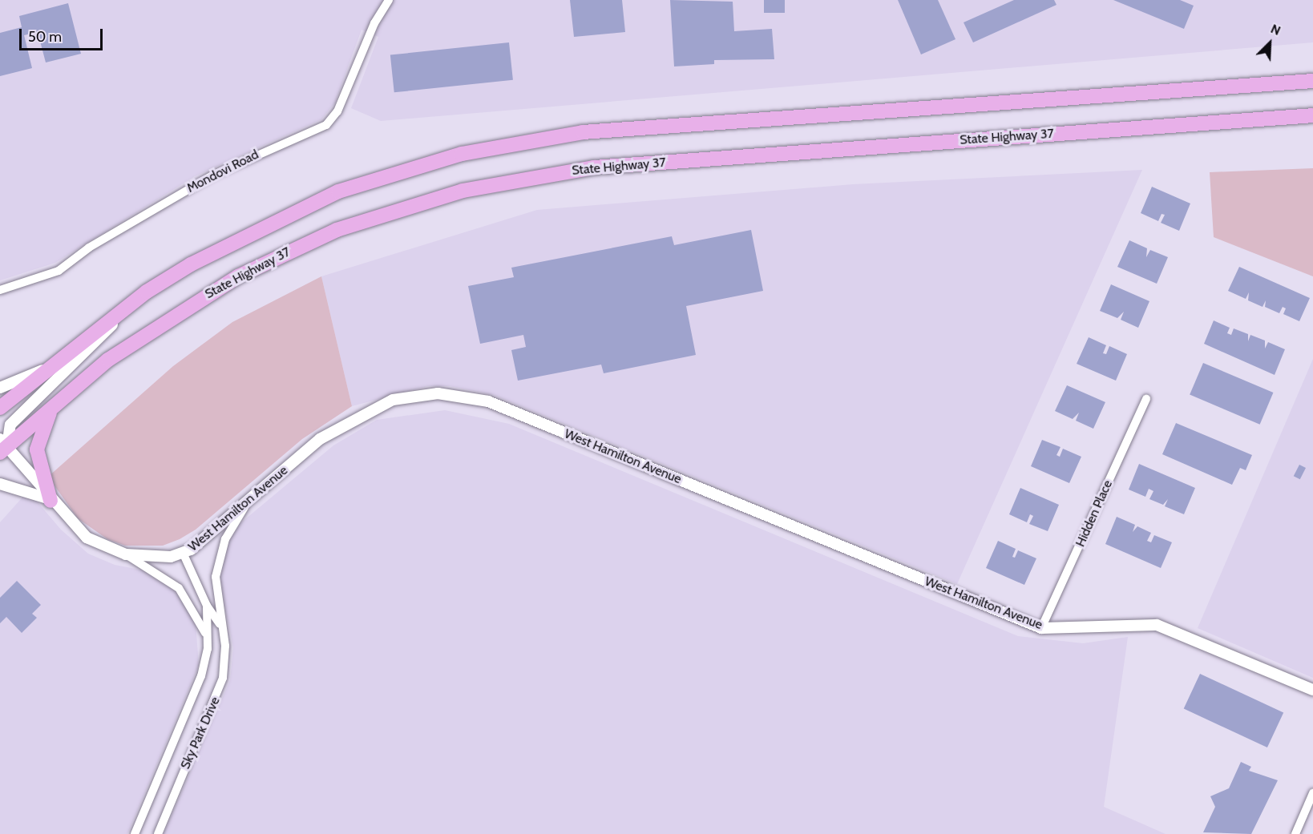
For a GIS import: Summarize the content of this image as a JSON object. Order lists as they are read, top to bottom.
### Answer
{
  "streets": {
    "main road": ["State Highway 37"],
    "street": [
      "Mondovi Road",
      "West Hamilton Avenue",
      "Hidden Place",
      "Sky Park Drive"
    ]
  },
  "crossings": [
    ["State Highway 37", "West Hamilton Avenue"],
    ["West Hamilton Avenue", "Hidden Place"],
    ["West Hamilton Avenue", "Sky Park Drive"]
  ],
  "scale_bar": "50 m",
  "north": "top right"
}
